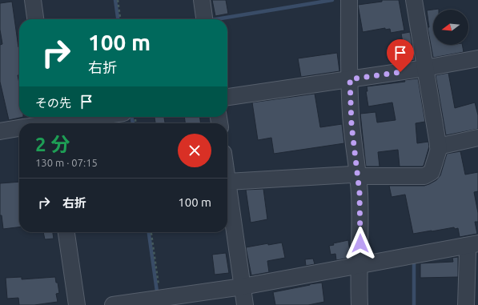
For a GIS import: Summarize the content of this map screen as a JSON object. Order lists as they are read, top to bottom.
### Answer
{
  "north": "left",
  "page": {
    "turn": ["100 m", "右折"],
    "then": "その先",
    "heading": ["2 分", "130 m · 07:15"],
    "list": [
      {
        "name": "右折",
        "value": "100 m"
      }
    ]
  }
}
